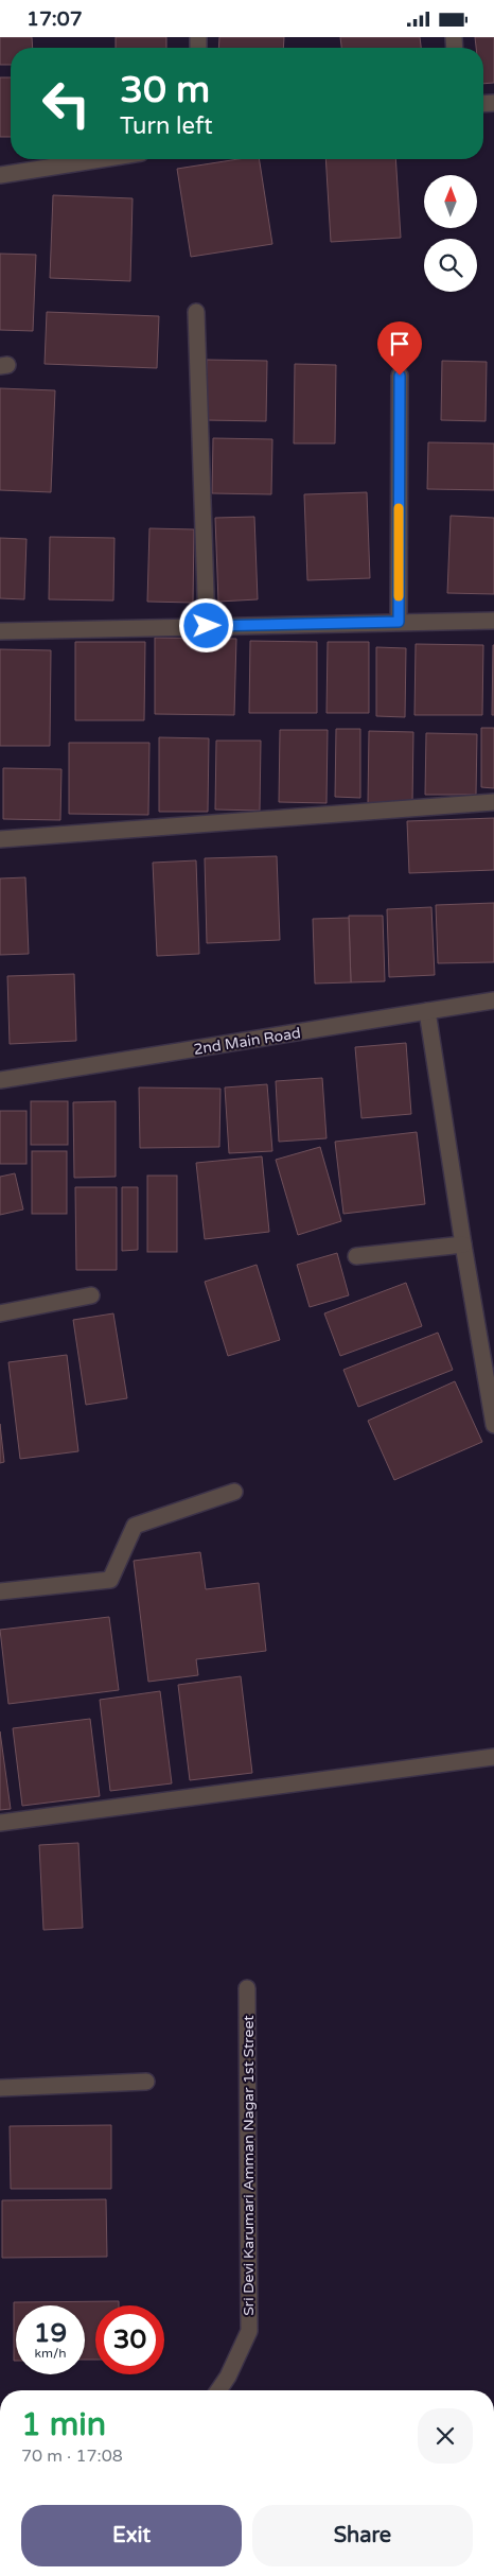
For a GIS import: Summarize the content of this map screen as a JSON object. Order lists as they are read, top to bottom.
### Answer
{
  "streets": {
    "street": ["2nd Main Road", "Sri Devi Karumari Amman Nagar 1st Street"]
  },
  "north": "top",
  "page": {
    "status": "17:07",
    "turn": ["30 m", "Turn left"],
    "speed": "19 km/h",
    "limit": "30",
    "heading": ["1 min", "70 m · 17:08"],
    "buttons": ["Exit", "Share"]
  }
}
